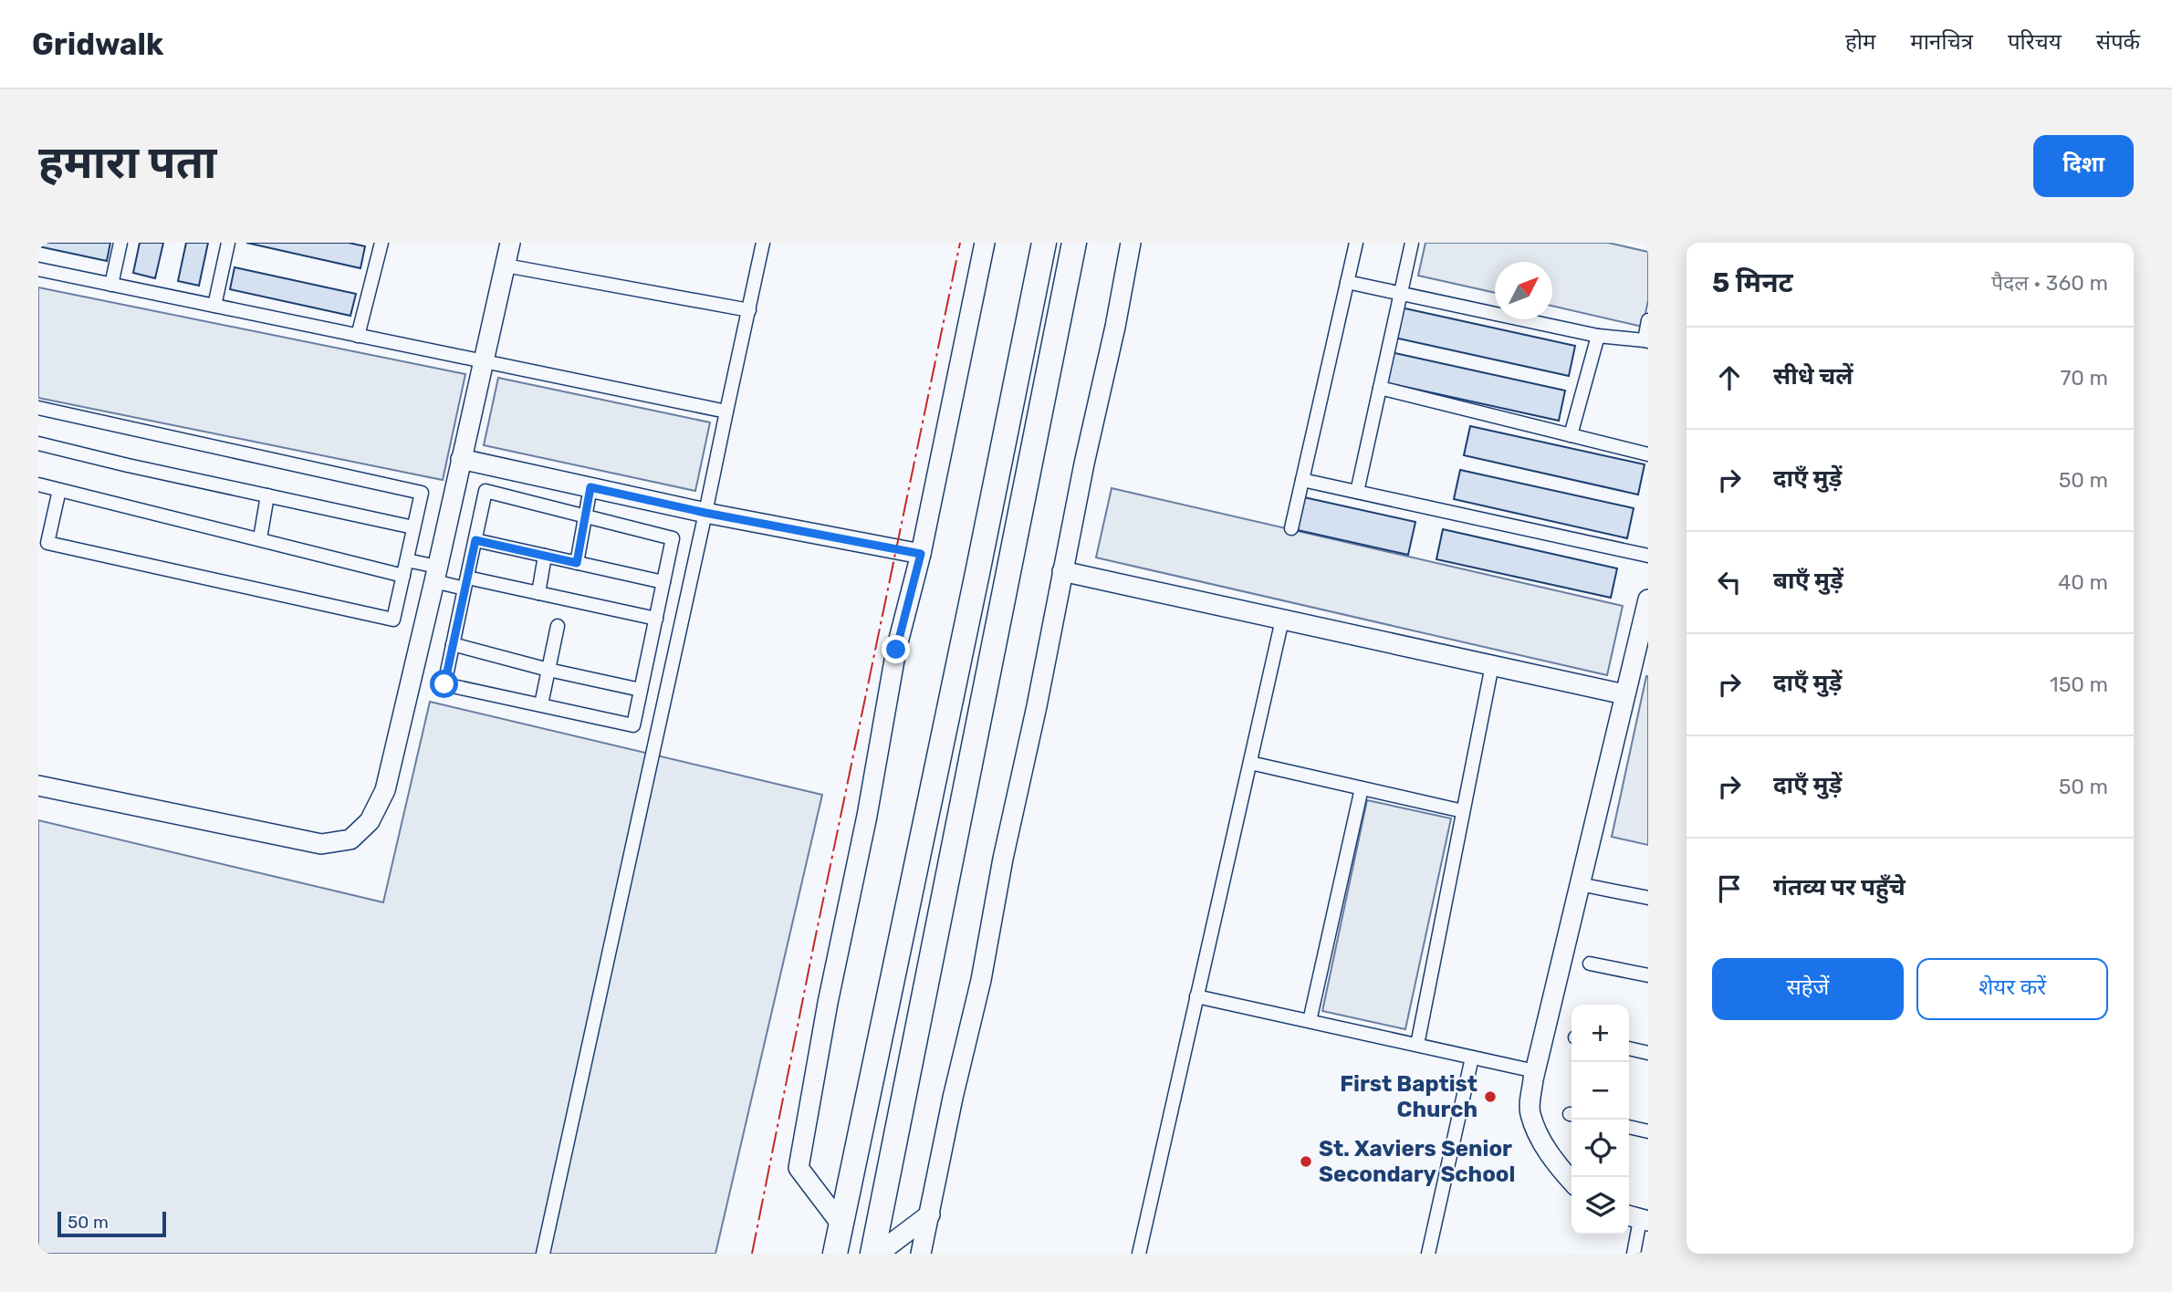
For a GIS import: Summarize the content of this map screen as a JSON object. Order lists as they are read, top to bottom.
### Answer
{
  "places": ["First Baptist Church", "St. Xaviers Senior Secondary School"],
  "scale_bar": "50 m",
  "north": "top right",
  "page": {
    "header": "Gridwalk",
    "nav": [
      "होम",
      "मानचित्र",
      "परिचय",
      "संपर्क"
    ],
    "buttons": [
      "दिशा",
      ["सहेजें", "शेयर करें"]
    ],
    "title": "हमारा पता",
    "heading": ["5 मिनट", "पैदल · 360 m"],
    "list": [
      ["सीधे चलें", "70 m"],
      ["दाएँ मुड़ें", "50 m"],
      ["बाएँ मुड़ें", "40 m"],
      ["दाएँ मुड़ें", "150 m"],
      ["दाएँ मुड़ें", "50 m"],
      "गंतव्य पर पहुँचे"
    ],
    "map_buttons": ["+", "−"],
    "scale": "50 m"
  }
}
